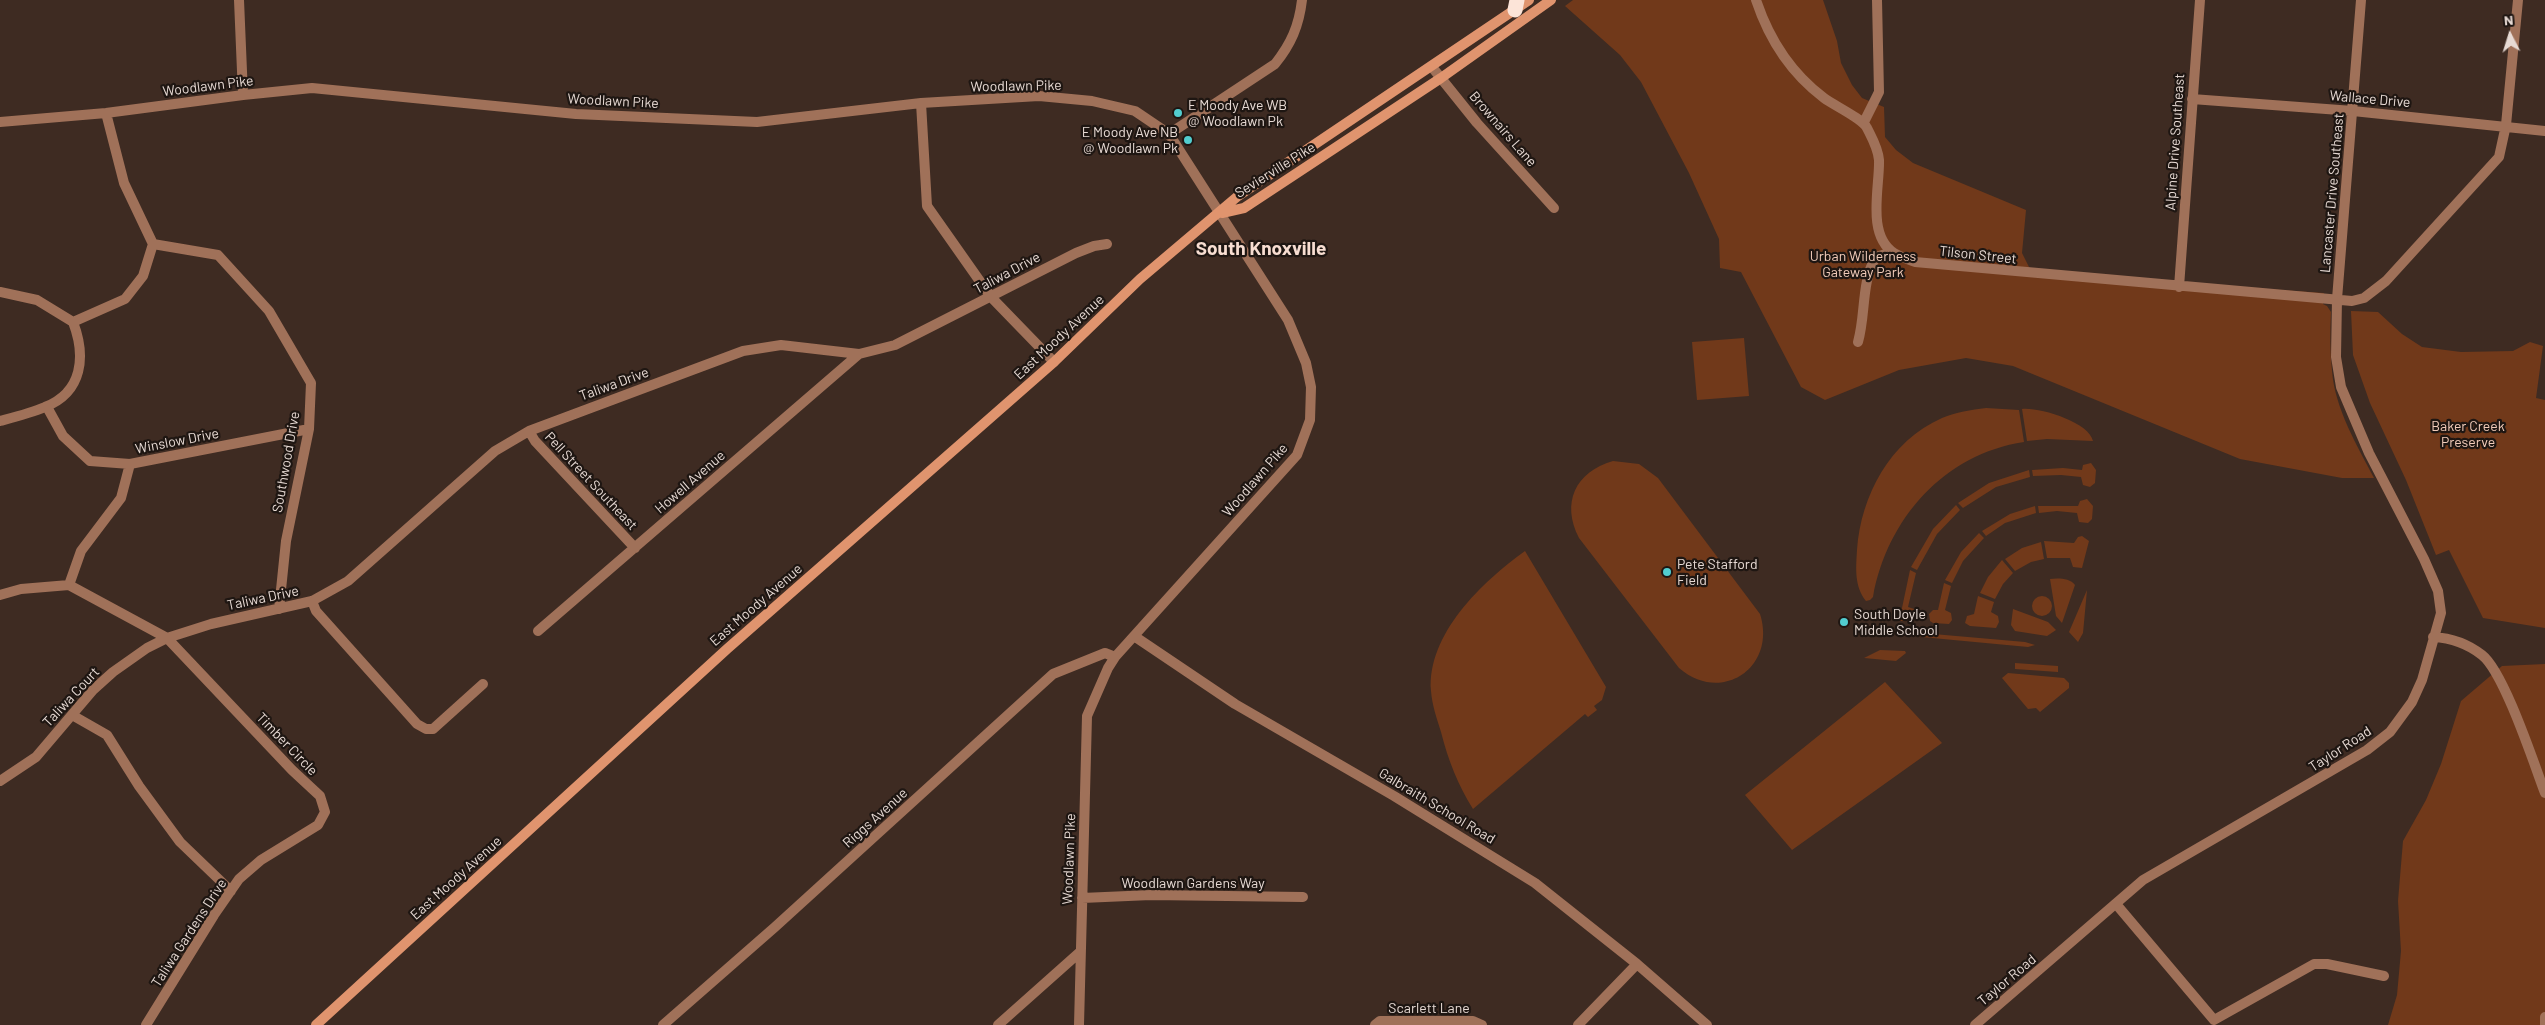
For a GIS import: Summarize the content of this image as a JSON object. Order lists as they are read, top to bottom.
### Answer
{
  "streets": {
    "main road": ["Sevierville Pike", "East Moody Avenue"],
    "street": [
      "Woodlawn Pike",
      "Wallace Drive",
      "Brownairs Lane",
      "Alpine Drive Southeast",
      "Lancaster Drive Southeast",
      "Tilson Street",
      "Taliwa Drive",
      "Winslow Drive",
      "Southwood Drive",
      "Pell Street Southeast",
      "Howell Avenue",
      "Taliwa Court",
      "Timber Circle",
      "Taylor Road",
      "Galbraith School Road",
      "Riggs Avenue",
      "Woodlawn Gardens Way",
      "Taliwa Gardens Drive",
      "Scarlett Lane"
    ]
  },
  "crossings": [
    ["Woodlawn Pike", "Sevierville Pike"],
    ["Woodlawn Pike", "East Moody Avenue"],
    ["Woodlawn Pike", "Galbraith School Road"],
    ["Woodlawn Pike", "Riggs Avenue"],
    ["Woodlawn Pike", "Woodlawn Gardens Way"],
    ["Wallace Drive", "Alpine Drive Southeast"],
    ["Wallace Drive", "Lancaster Drive Southeast"],
    ["Wallace Drive", "Tilson Street"],
    ["Brownairs Lane", "Sevierville Pike"],
    ["Alpine Drive Southeast", "Tilson Street"],
    ["Sevierville Pike", "East Moody Avenue"],
    ["Lancaster Drive Southeast", "Tilson Street"],
    ["Lancaster Drive Southeast", "Taylor Road"],
    ["Tilson Street", "Taylor Road"],
    ["Taliwa Drive", "Southwood Drive"],
    ["Taliwa Drive", "Pell Street Southeast"],
    ["Taliwa Drive", "Howell Avenue"],
    ["Taliwa Drive", "Taliwa Court"],
    ["Taliwa Drive", "Timber Circle"],
    ["Winslow Drive", "Southwood Drive"],
    ["Pell Street Southeast", "Howell Avenue"],
    ["Taliwa Court", "Timber Circle"],
    ["Timber Circle", "Taliwa Gardens Drive"]
  ],
  "districts": ["South Knoxville"],
  "parks": ["Urban Wilderness Gateway Park", "Baker Creek Preserve"],
  "places": [
    "E Moody Ave WB @ Woodlawn Pk",
    "E Moody Ave NB @ Woodlawn Pk",
    "Pete Stafford Field",
    "South Doyle Middle School"
  ],
  "north": "top"
}
